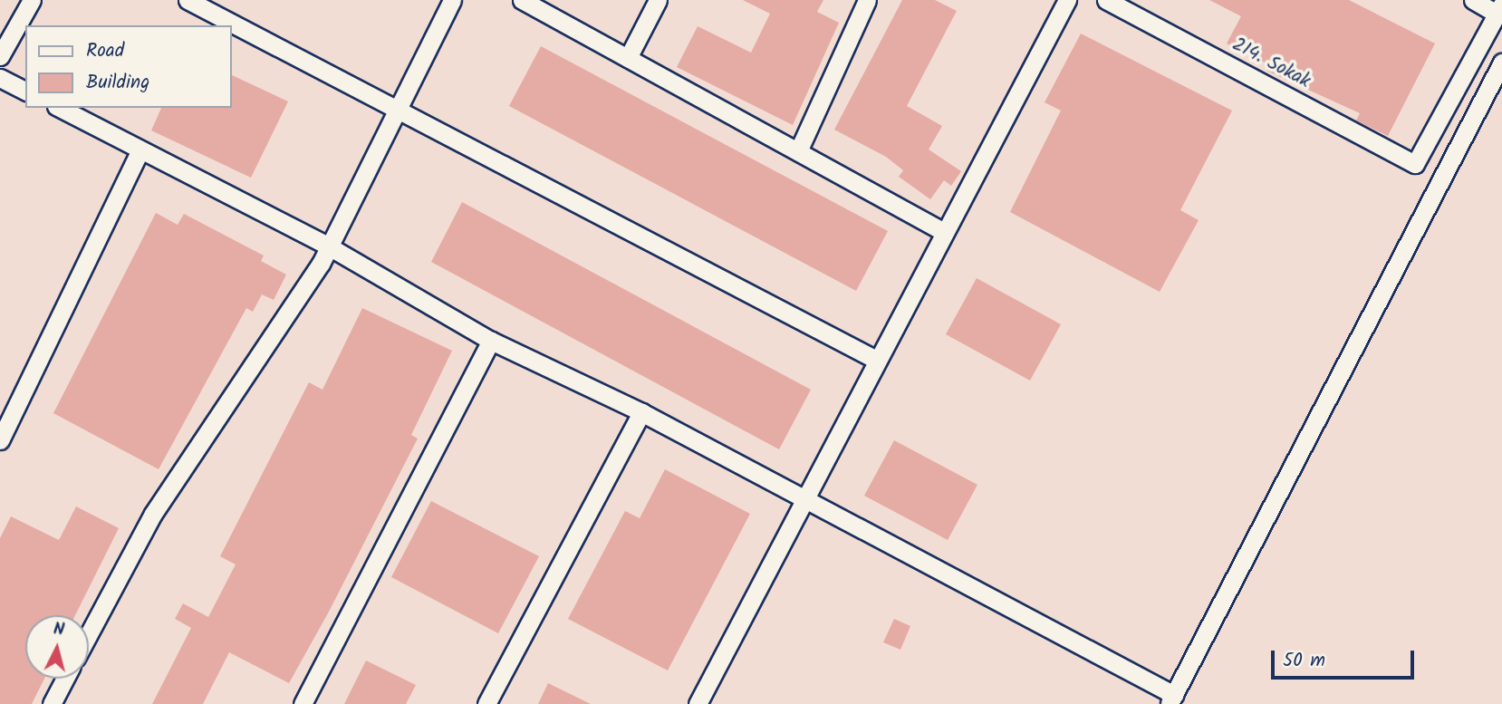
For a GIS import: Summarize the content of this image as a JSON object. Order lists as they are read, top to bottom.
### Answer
{
  "streets": {
    "street": ["214. Sokak"]
  },
  "legend": ["Road", "Building"],
  "scale_bar": "50 m",
  "north": "top"
}
